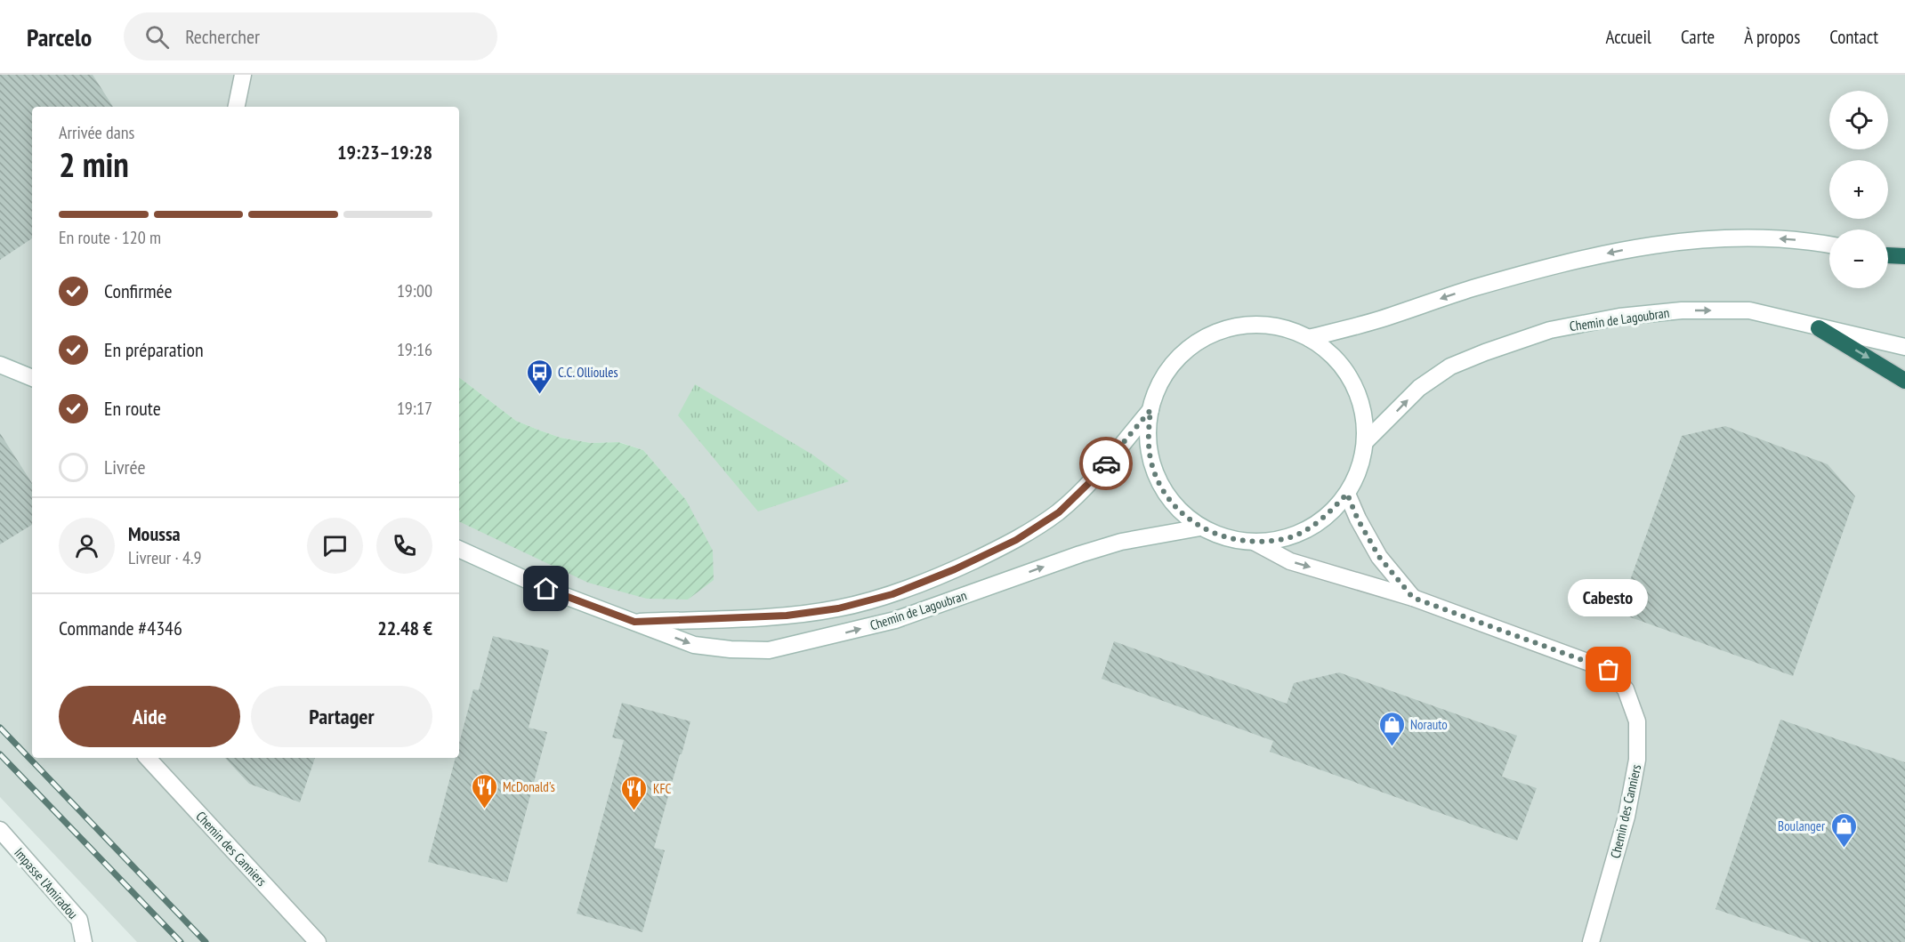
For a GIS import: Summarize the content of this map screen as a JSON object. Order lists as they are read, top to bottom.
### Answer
{
  "streets": {
    "main road": ["Chemin de Lagoubran", "Chemin des Canniers", "Impasse l'Amiradou"]
  },
  "places": {
    "bus stop": ["C.C. Ollioules"],
    "other": ["Cabesto"],
    "shop": ["Norauto", "Boulanger"],
    "restaurant": ["McDonald's", "KFC"]
  },
  "page": {
    "header": "Parcelo",
    "search": "Rechercher",
    "nav": [
      "Accueil",
      "Carte",
      "À propos",
      "Contact"
    ],
    "map_buttons": ["+", "−"],
    "heading": ["2 min", "Arrivée dans", "19:23–19:28"],
    "panel": [
      "Moussa",
      "Livreur · 4.9",
      "Commande #4346",
      "22.48 €"
    ],
    "bar": "En route · 120 m",
    "list": [
      ["Confirmée", "19:00"],
      ["En préparation", "19:16"],
      ["En route", "19:17"],
      "Livrée"
    ],
    "bubble": "Cabesto",
    "buttons": ["Aide", "Partager"]
  }
}
